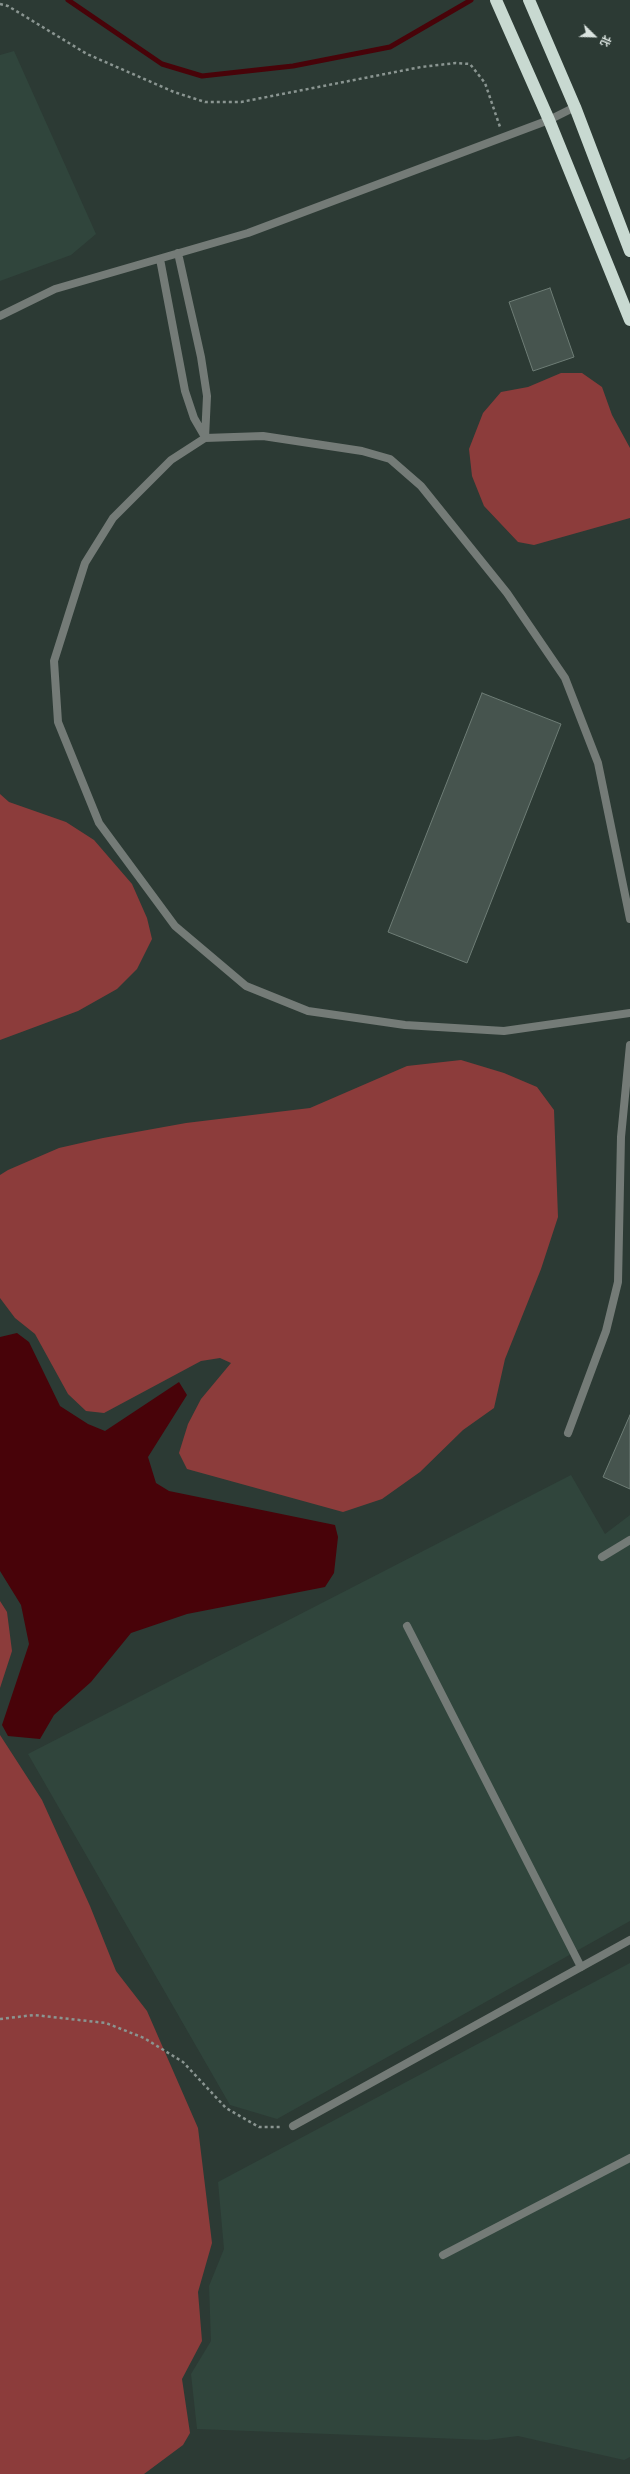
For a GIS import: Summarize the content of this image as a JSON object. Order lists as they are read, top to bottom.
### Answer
{
  "north": "bottom right"
}
